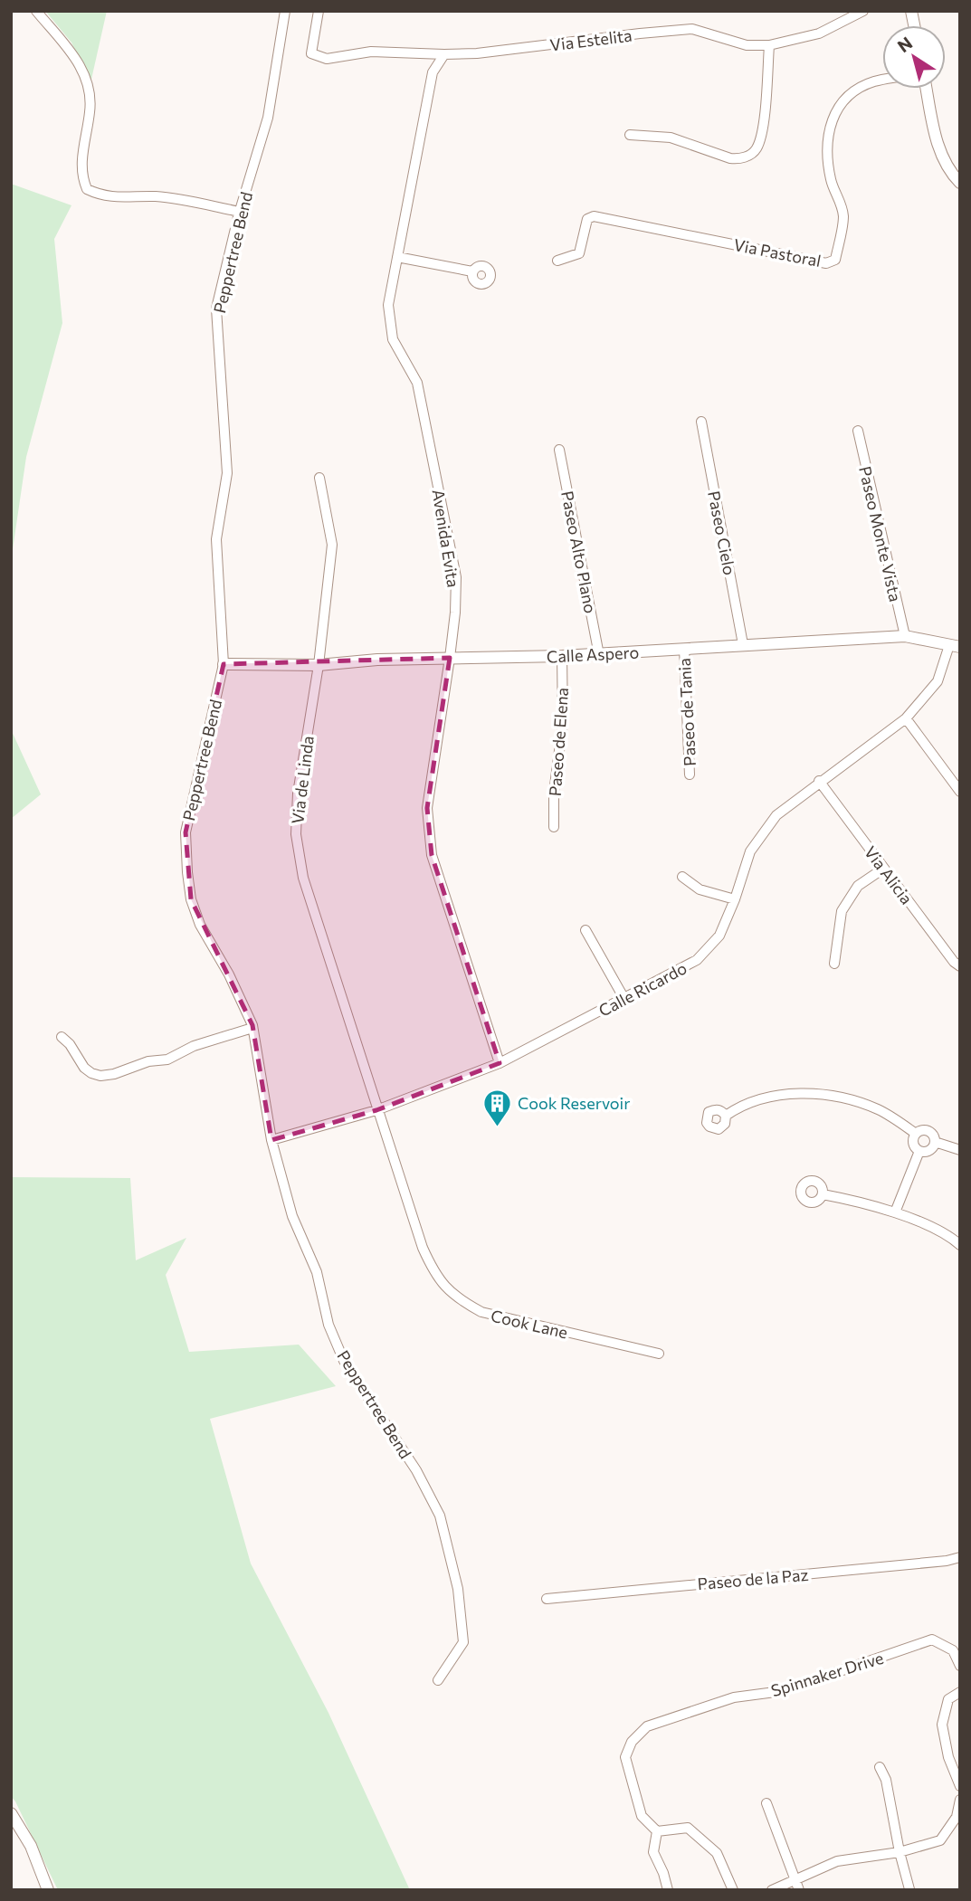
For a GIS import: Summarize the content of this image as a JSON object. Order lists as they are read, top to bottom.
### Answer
{
  "streets": {
    "street": [
      "Via Estelita",
      "Peppertree Bend",
      "Via Pastoral",
      "Paseo Cielo",
      "Paseo Monte Vista",
      "Avenida Evita",
      "Paseo Alto Plano",
      "Calle Aspero",
      "Paseo de Tania",
      "Paseo de Elena",
      "Via de Linda",
      "Via Alicia",
      "Calle Ricardo",
      "Cook Lane",
      "Paseo de la Paz",
      "Spinnaker Drive"
    ]
  },
  "crossings": [
    ["Via Estelita", "Avenida Evita"],
    ["Peppertree Bend", "Calle Aspero"],
    ["Peppertree Bend", "Calle Ricardo"],
    ["Paseo Cielo", "Calle Aspero"],
    ["Paseo Monte Vista", "Calle Aspero"],
    ["Avenida Evita", "Calle Aspero"],
    ["Avenida Evita", "Calle Ricardo"],
    ["Paseo Alto Plano", "Calle Aspero"],
    ["Calle Aspero", "Paseo de Tania"],
    ["Calle Aspero", "Paseo de Elena"],
    ["Calle Aspero", "Via de Linda"],
    ["Calle Aspero", "Calle Ricardo"],
    ["Via de Linda", "Calle Ricardo"],
    ["Via de Linda", "Cook Lane"],
    ["Via Alicia", "Calle Ricardo"],
    ["Calle Ricardo", "Cook Lane"]
  ],
  "places": {
    "building": ["Cook Reservoir"]
  },
  "north": "top left"
}
